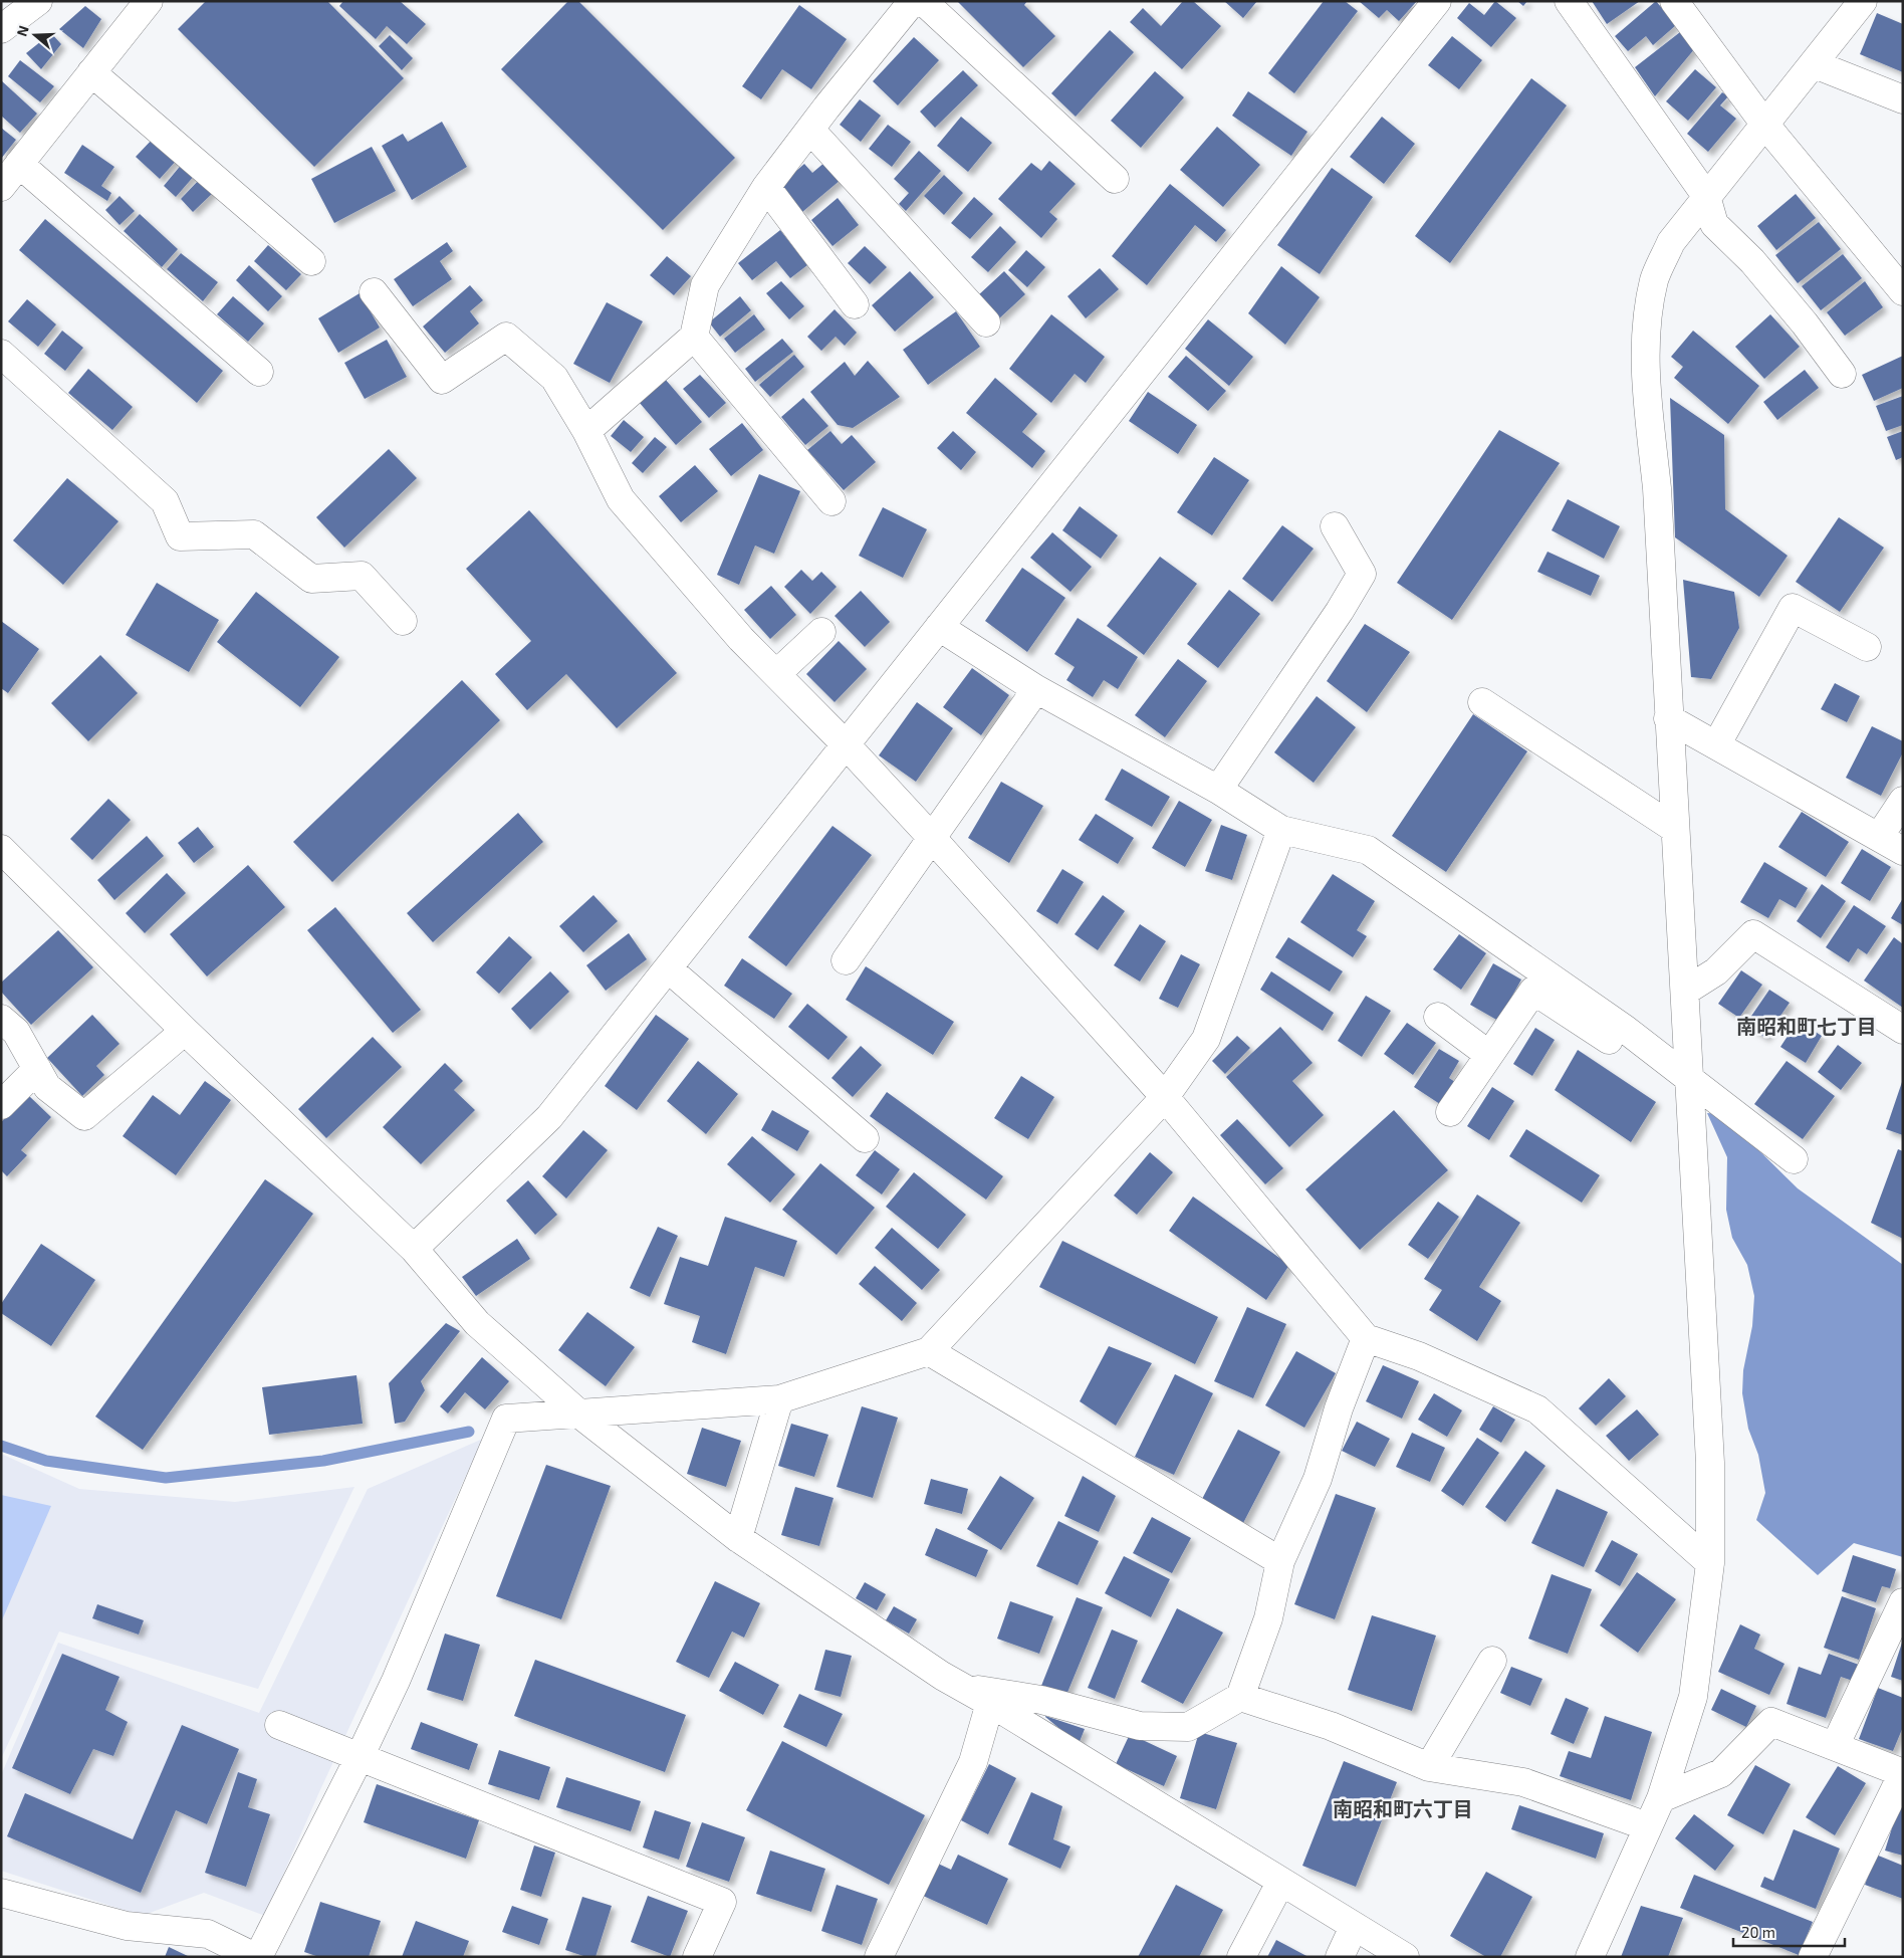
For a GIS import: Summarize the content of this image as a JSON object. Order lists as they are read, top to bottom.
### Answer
{
  "districts": ["南昭和町七丁目", "南昭和町六丁目"],
  "scale_bar": "20 m",
  "north": "left"
}
